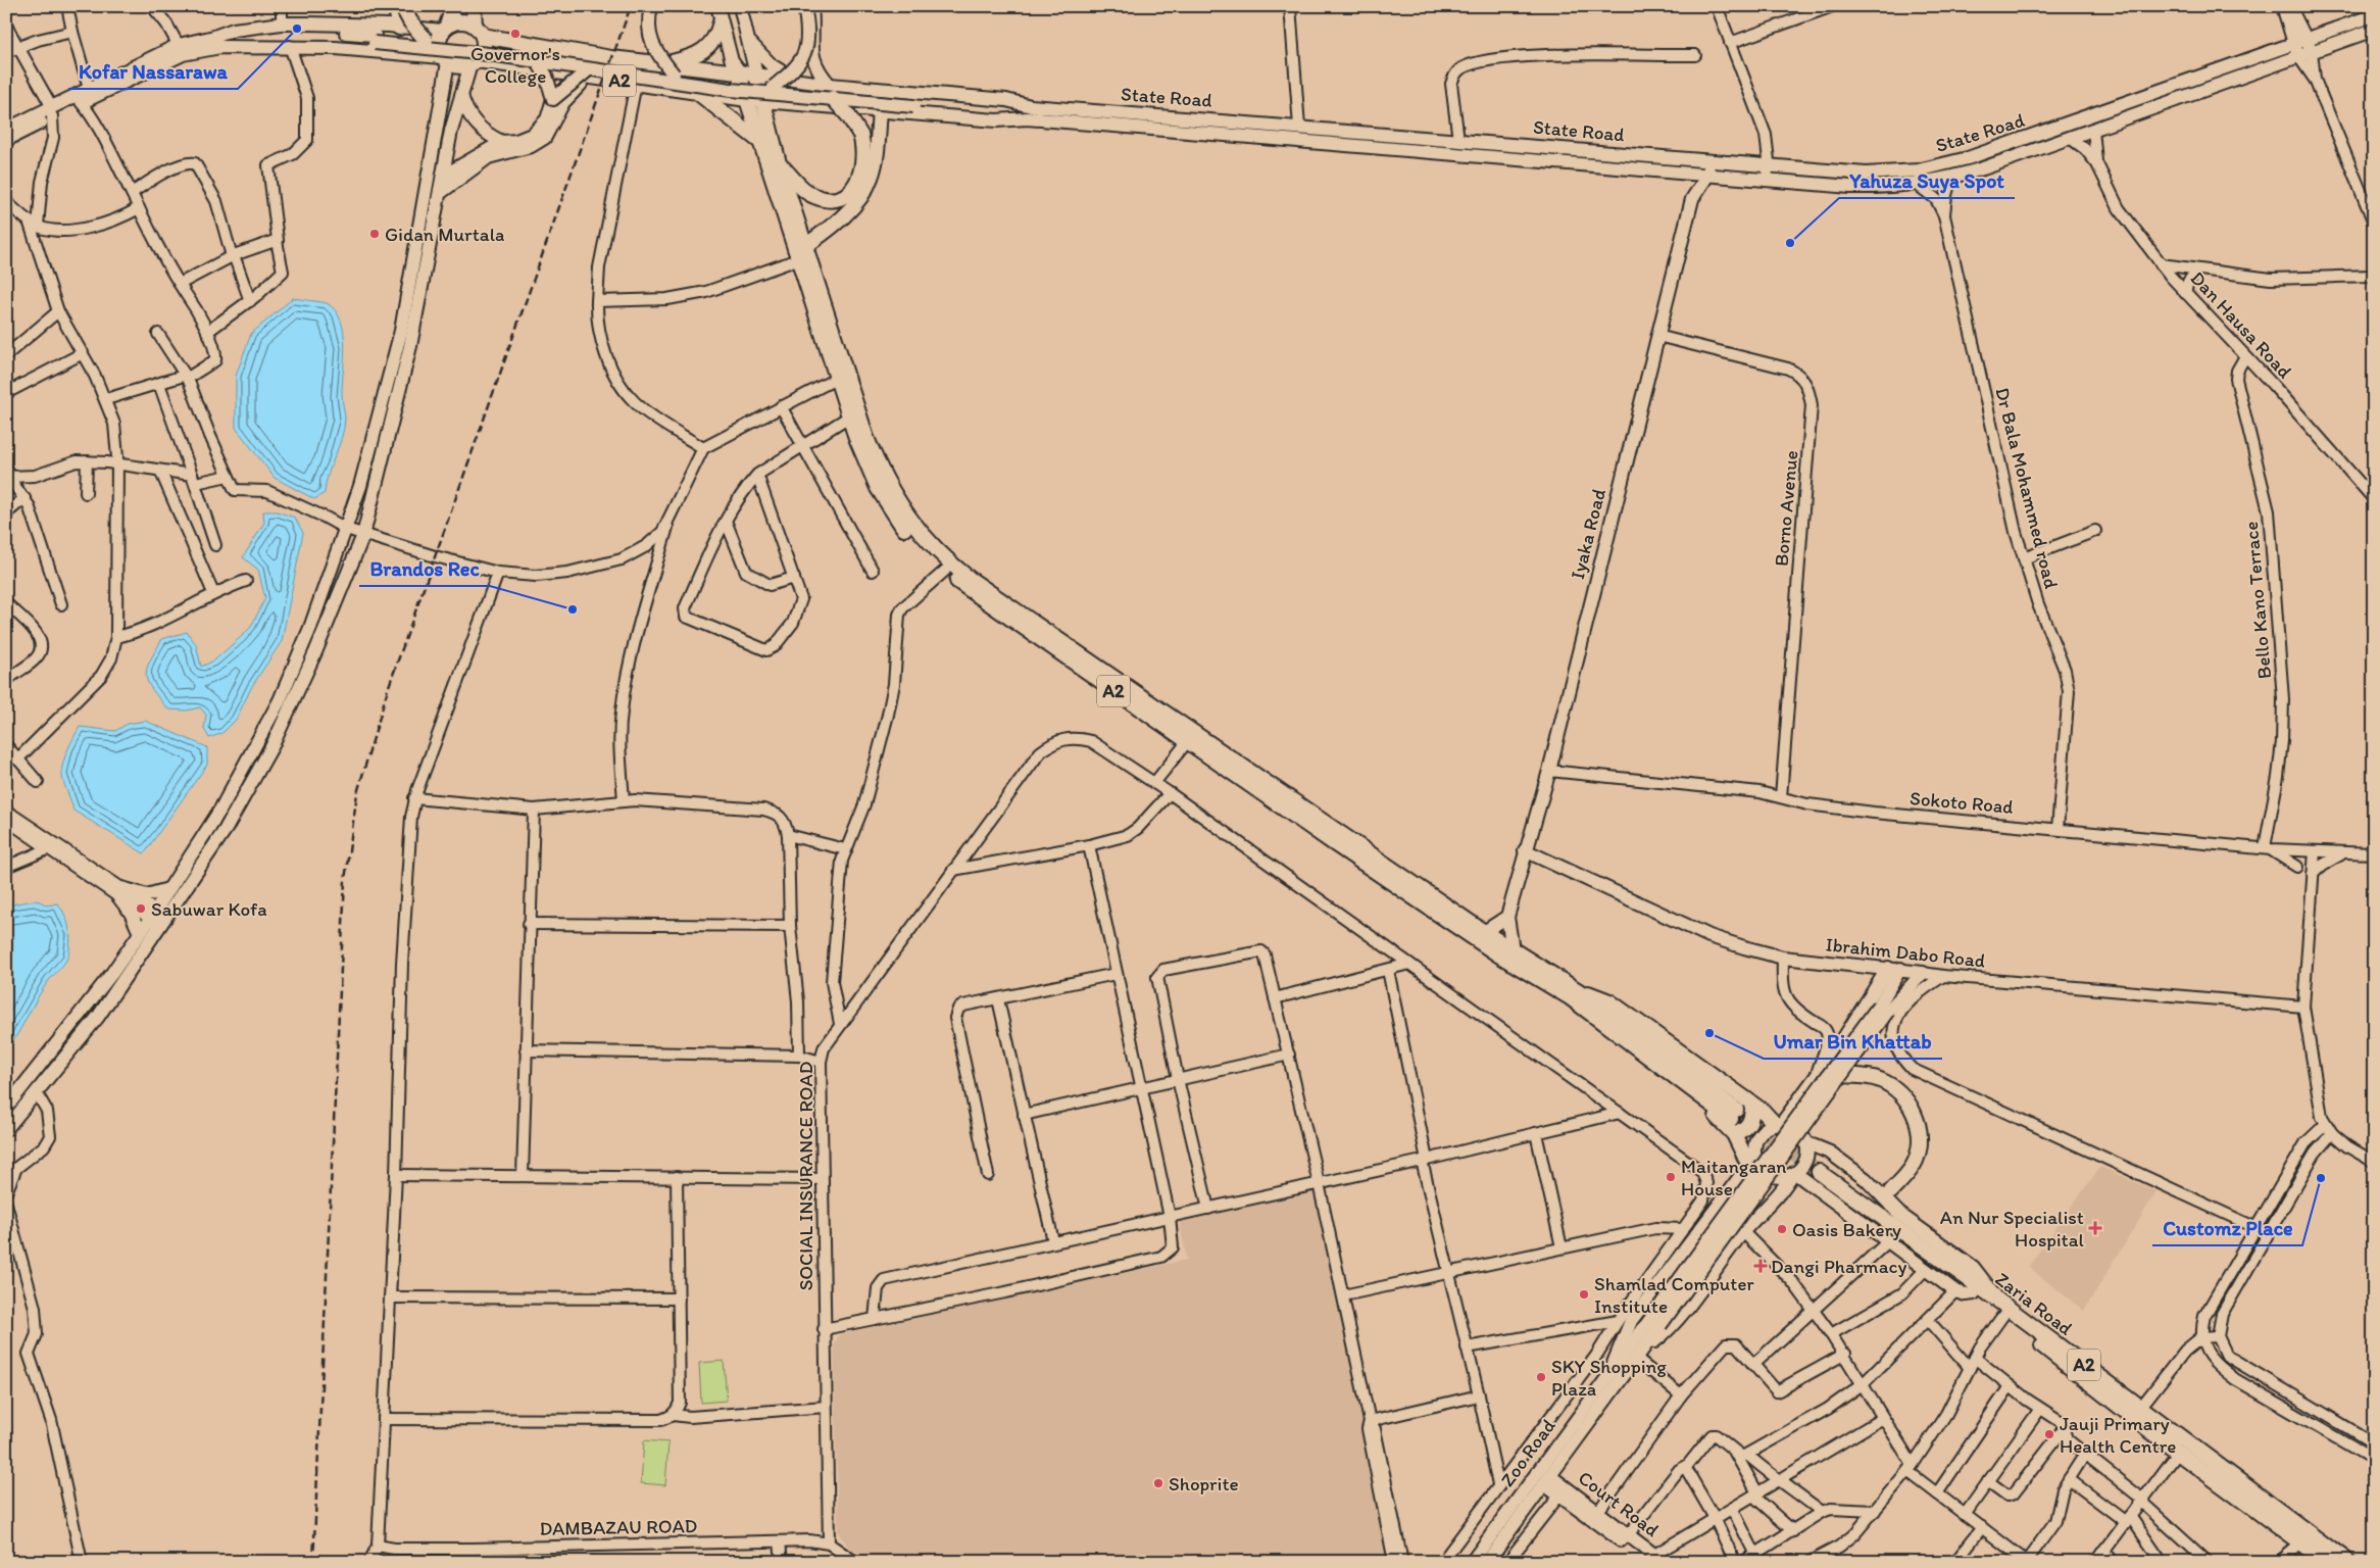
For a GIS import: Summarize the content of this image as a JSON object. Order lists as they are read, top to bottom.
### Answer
{
  "streets": {
    "highway": ["A2", "Zaria Road"],
    "main road": [
      "State Road",
      "Iyaka Road",
      "Ibrahim Dabo Road",
      "Zoo Road",
      "Court Road"
    ],
    "street": [
      "Dan Hausa Road",
      "Dr Bala Mohammed road",
      "Borno Avenue",
      "Bello Kano Terrace",
      "Sokoto Road",
      "SOCIAL INSURANCE ROAD",
      "DAMBAZAU ROAD"
    ]
  },
  "crossings": [
    ["A2", "State Road"],
    ["State Road", "Dan Hausa Road"],
    ["State Road", "Iyaka Road"],
    ["Dan Hausa Road", "Bello Kano Terrace"],
    ["Dr Bala Mohammed road", "Sokoto Road"],
    ["Borno Avenue", "Iyaka Road"],
    ["Borno Avenue", "Sokoto Road"],
    ["Iyaka Road", "Sokoto Road"],
    ["Iyaka Road", "Ibrahim Dabo Road"],
    ["Bello Kano Terrace", "Sokoto Road"],
    ["SOCIAL INSURANCE ROAD", "DAMBAZAU ROAD"],
    ["Zoo Road", "Court Road"]
  ],
  "places": {
    "other": [
      "Kofar Nassarawa",
      "Governor's College",
      "Gidan Murtala",
      "Yahuza Suya Spot",
      "Brandos Rec",
      "Sabuwar Kofa",
      "Umar Bin Khattab",
      "Maitangaran House",
      "Customz Place",
      "Oasis Bakery",
      "Shamlad Computer Institute",
      "SKY Shopping Plaza",
      "Jauji Primary Health Centre",
      "Shoprite"
    ],
    "health": ["An Nur Specialist Hospital", "Dangi Pharmacy"]
  }
}
